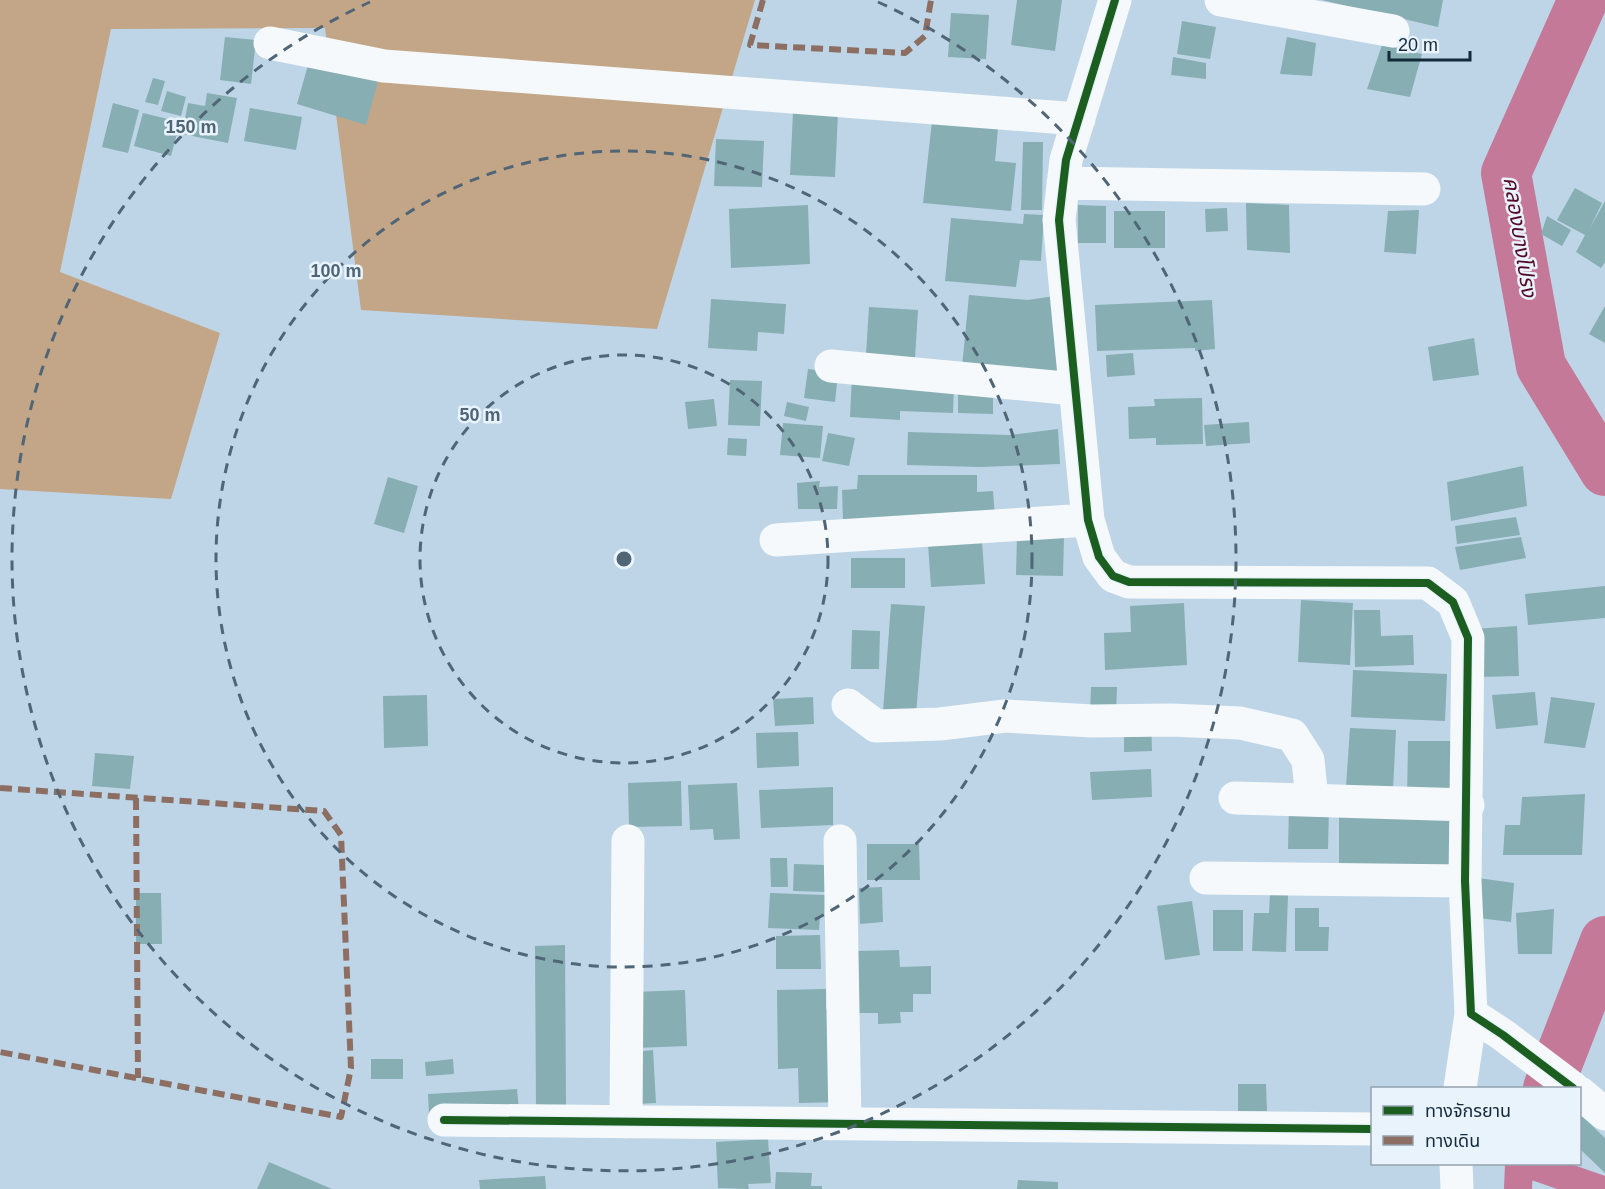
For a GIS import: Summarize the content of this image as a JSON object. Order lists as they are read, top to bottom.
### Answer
{
  "water": ["คลองบางโปรง"],
  "legend": ["ทางจักรยาน", "ทางเดิน"],
  "scale_bar": "20 m",
  "rings": ["150 m", "100 m", "50 m"]
}
